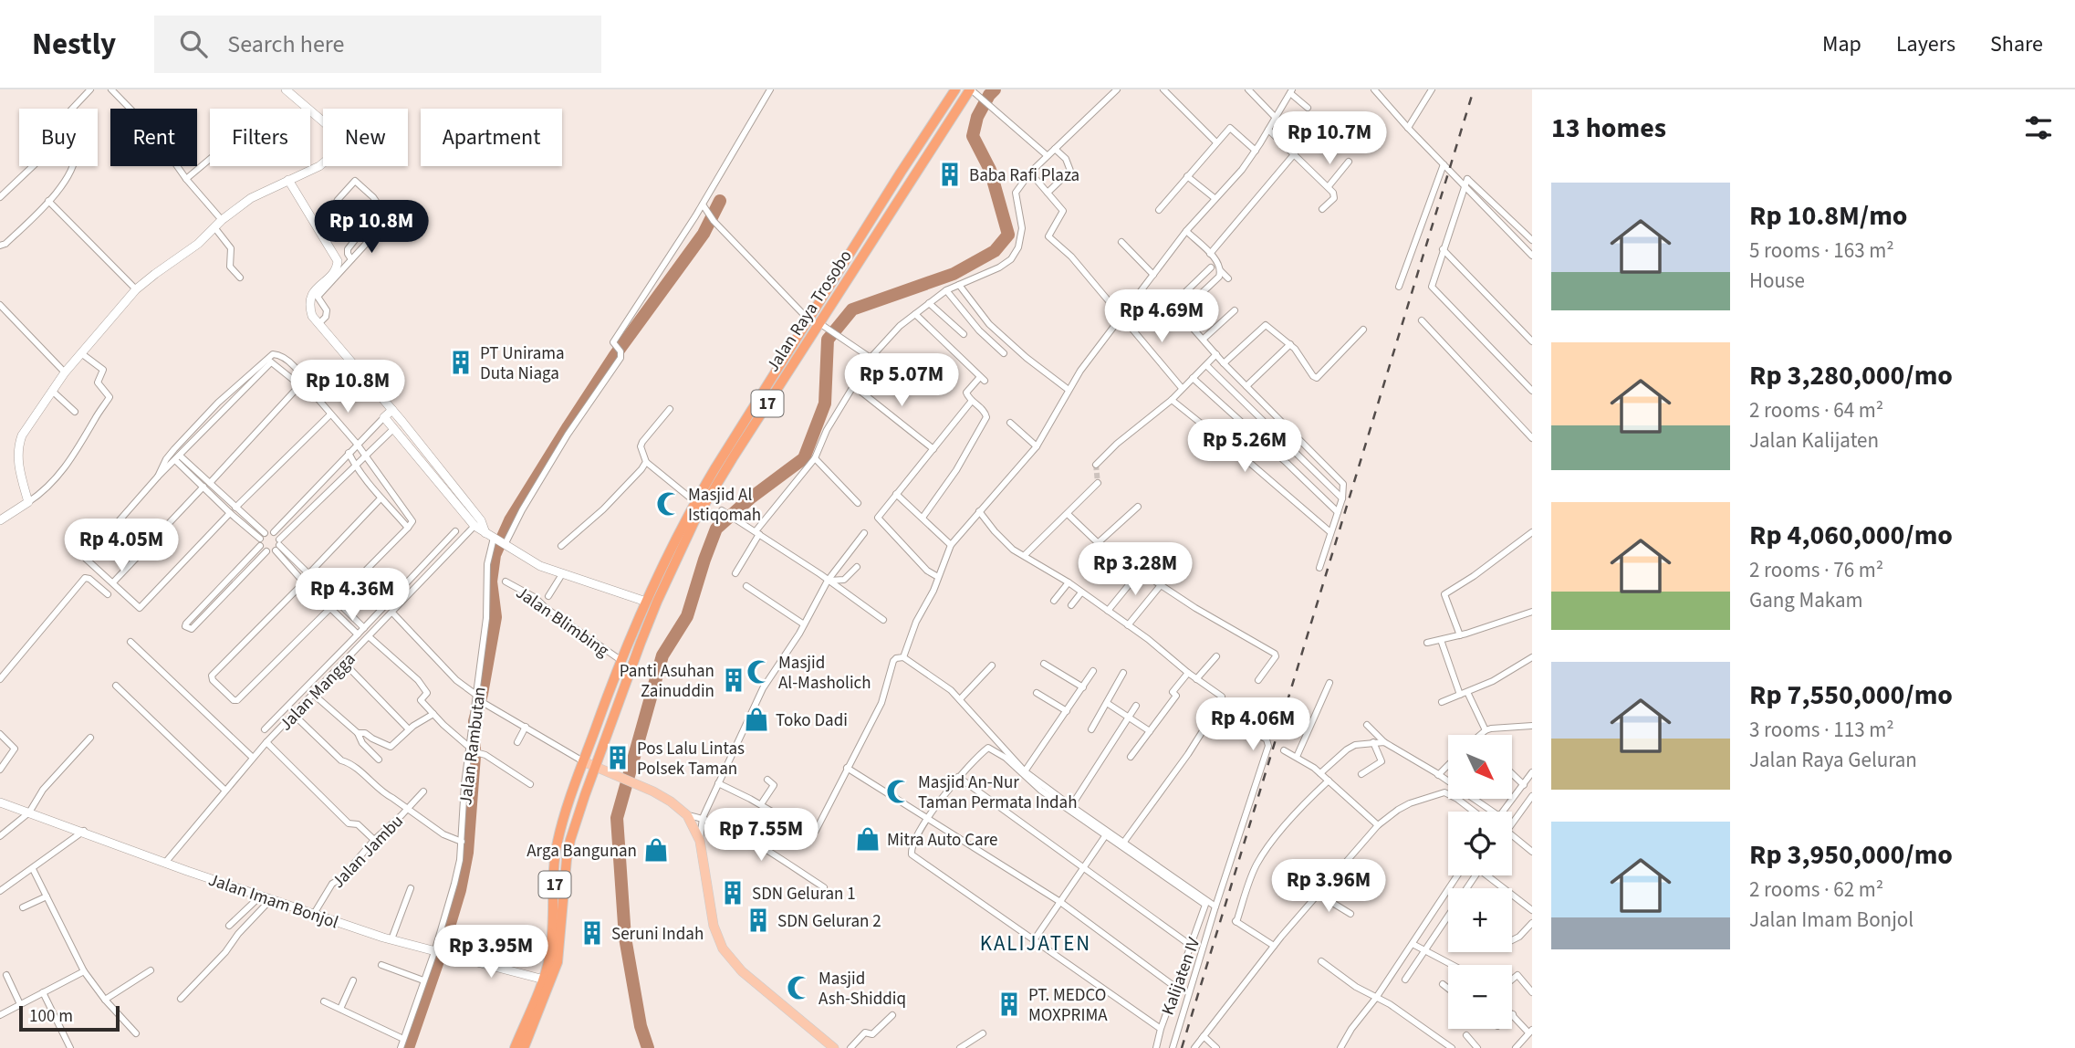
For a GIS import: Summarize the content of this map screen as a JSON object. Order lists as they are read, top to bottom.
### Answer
{
  "streets": {
    "highway": ["Jalan Raya Trosobo", "17"],
    "street": [
      "Jalan Blimbing",
      "Jalan Mangga",
      "Jalan Rambutan",
      "Jalan Jambu",
      "Jalan Imam Bonjol",
      "Kalijaten IV"
    ]
  },
  "crossings": [
    ["Jalan Raya Trosobo", "17"],
    ["Jalan Raya Trosobo", "Jalan Blimbing"],
    ["17", "Jalan Imam Bonjol"],
    ["Jalan Mangga", "Jalan Imam Bonjol"],
    ["Jalan Rambutan", "Jalan Imam Bonjol"],
    ["Jalan Jambu", "Jalan Imam Bonjol"]
  ],
  "districts": ["KALIJATEN"],
  "places": {
    "building": [
      "Baba Rafi Plaza",
      "PT Unirama Duta Niaga",
      "Panti Asuhan Zainuddin",
      "Pos Lalu Lintas Polsek Taman",
      "SDN Geluran 1",
      "SDN Geluran 2",
      "Seruni Indah",
      "PT. MEDCO MOXPRIMA"
    ],
    "mosque": [
      "Masjid Al Istiqomah",
      "Masjid Al-Masholich",
      "Masjid An-Nur Taman Permata Indah",
      "Masjid Ash-Shiddiq"
    ],
    "shop": ["Toko Dadi", "Mitra Auto Care", "Arga Bangunan"]
  },
  "scale_bar": "100 m",
  "north": "bottom right",
  "page": {
    "header": "Nestly",
    "search": "Search here",
    "nav": ["Map", "Layers", "Share"],
    "heading": "13 homes",
    "chip": [
      "Buy",
      "Rent",
      "Filters",
      "New",
      "Apartment"
    ],
    "price": [
      "Rp 10.7M",
      "Rp 10.8M",
      "Rp 4.69M",
      "Rp 5.07M",
      "Rp 10.8M",
      "Rp 5.26M",
      "Rp 4.05M",
      "Rp 3.28M",
      "Rp 4.36M",
      "Rp 4.06M",
      "Rp 7.55M",
      "Rp 3.96M",
      "Rp 3.95M"
    ],
    "list": [
      {
        "name": "Rp 10.8M/mo",
        "note": "5 rooms · 163 m² · House"
      },
      {
        "name": "Rp 3,280,000/mo",
        "note": "2 rooms · 64 m² · Jalan Kalijaten"
      },
      {
        "name": "Rp 4,060,000/mo",
        "note": "2 rooms · 76 m² · Gang Makam"
      },
      {
        "name": "Rp 7,550,000/mo",
        "note": "3 rooms · 113 m² · Jalan Raya Geluran"
      },
      {
        "name": "Rp 3,950,000/mo",
        "note": "2 rooms · 62 m² · Jalan Imam Bonjol"
      }
    ],
    "map_buttons": ["+", "−"],
    "scale": "100 m"
  }
}
